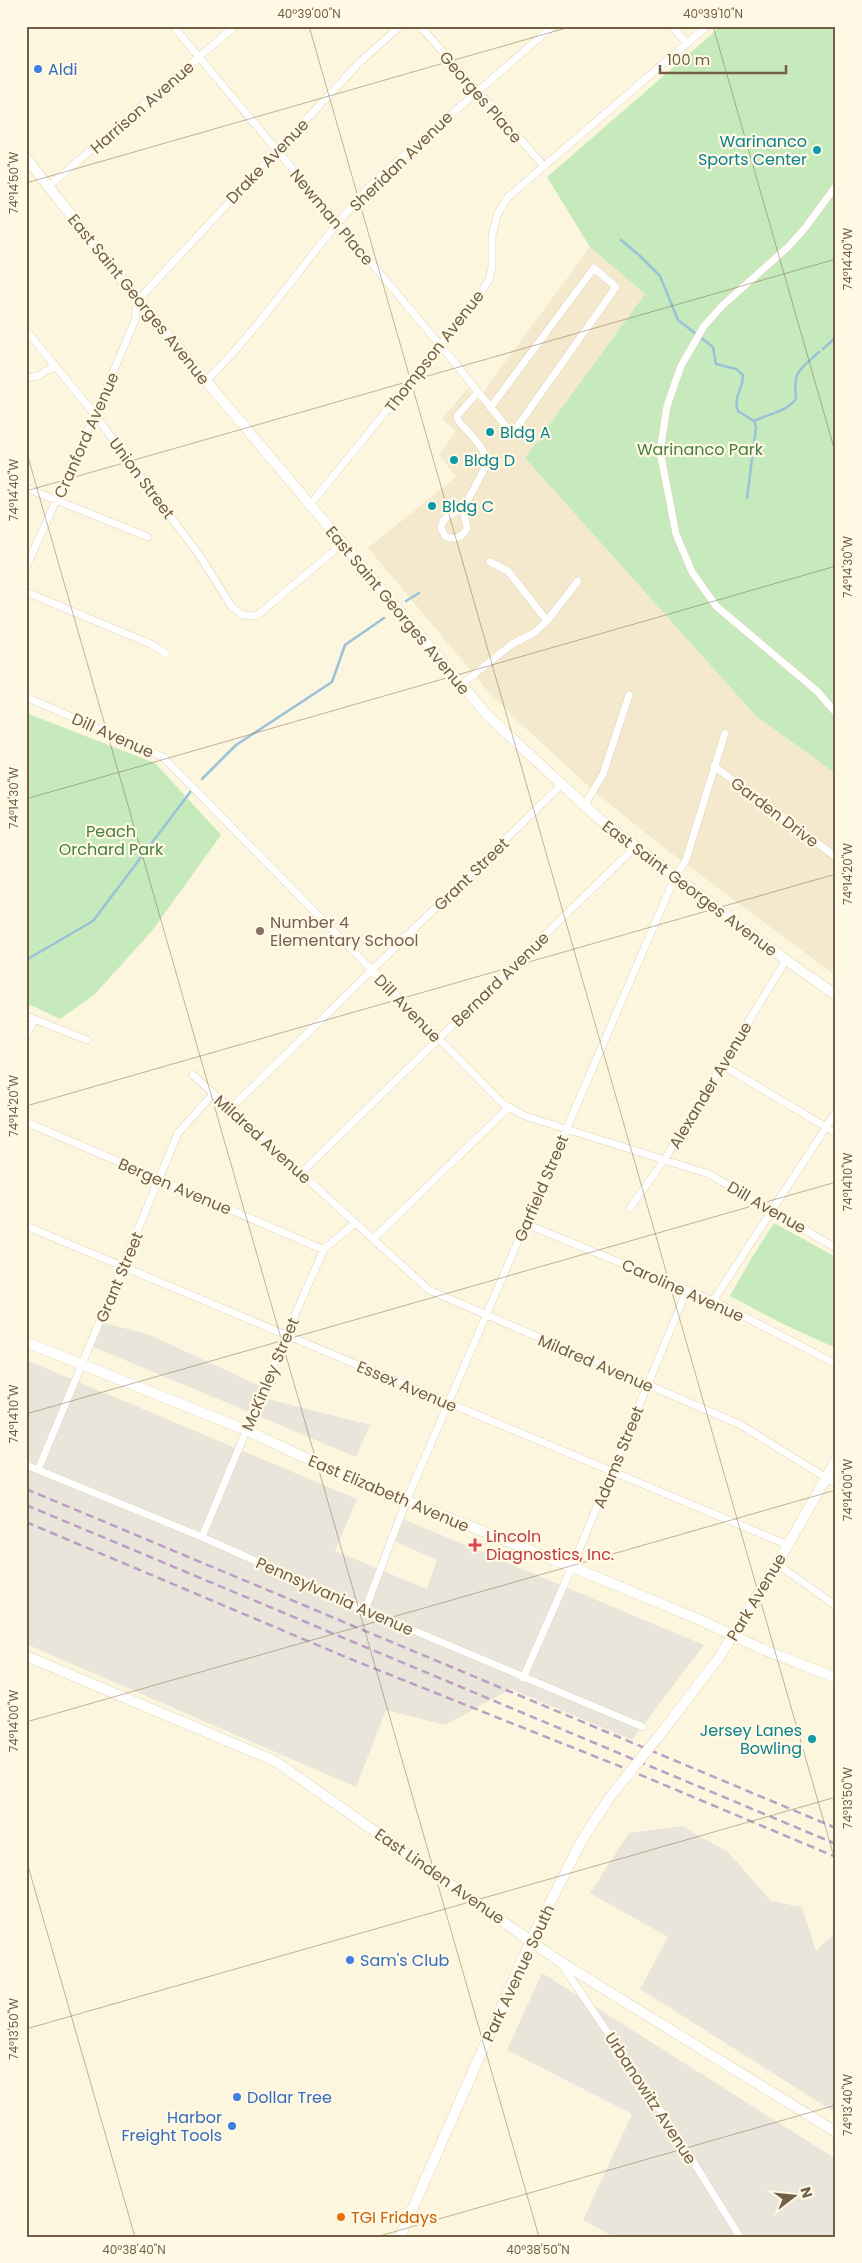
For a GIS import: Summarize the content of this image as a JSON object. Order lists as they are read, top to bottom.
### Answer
{
  "streets": {
    "street": [
      "Georges Place",
      "Harrison Avenue",
      "Drake Avenue",
      "Sheridan Avenue",
      "Newman Place",
      "East Saint Georges Avenue",
      "Thompson Avenue",
      "Cranford Avenue",
      "Union Street",
      "Dill Avenue",
      "Garden Drive",
      "Grant Street",
      "Bernard Avenue",
      "Alexander Avenue",
      "Mildred Avenue",
      "Bergen Avenue",
      "Garfield Street",
      "Caroline Avenue",
      "McKinley Street",
      "Essex Avenue",
      "Adams Street",
      "East Elizabeth Avenue",
      "Pennsylvania Avenue",
      "Park Avenue",
      "East Linden Avenue",
      "Park Avenue South",
      "Urbanowitz Avenue"
    ]
  },
  "crossings": [
    ["Georges Place", "Sheridan Avenue"],
    ["Georges Place", "Thompson Avenue"],
    ["Harrison Avenue", "Newman Place"],
    ["Harrison Avenue", "East Saint Georges Avenue"],
    ["Drake Avenue", "Newman Place"],
    ["Drake Avenue", "East Saint Georges Avenue"],
    ["Drake Avenue", "Cranford Avenue"],
    ["Sheridan Avenue", "Newman Place"],
    ["Sheridan Avenue", "East Saint Georges Avenue"],
    ["Newman Place", "Thompson Avenue"],
    ["East Saint Georges Avenue", "Thompson Avenue"],
    ["East Saint Georges Avenue", "Cranford Avenue"],
    ["East Saint Georges Avenue", "Union Street"],
    ["East Saint Georges Avenue", "Grant Street"],
    ["East Saint Georges Avenue", "Bernard Avenue"],
    ["East Saint Georges Avenue", "Alexander Avenue"],
    ["East Saint Georges Avenue", "Garfield Street"],
    ["Cranford Avenue", "Union Street"],
    ["Dill Avenue", "Grant Street"],
    ["Dill Avenue", "Bernard Avenue"],
    ["Dill Avenue", "Alexander Avenue"],
    ["Dill Avenue", "Garfield Street"],
    ["Garden Drive", "Garfield Street"],
    ["Grant Street", "Mildred Avenue"],
    ["Grant Street", "Bergen Avenue"],
    ["Grant Street", "Essex Avenue"],
    ["Grant Street", "East Elizabeth Avenue"],
    ["Grant Street", "Pennsylvania Avenue"],
    ["Bernard Avenue", "Mildred Avenue"],
    ["Mildred Avenue", "Garfield Street"],
    ["Mildred Avenue", "McKinley Street"],
    ["Mildred Avenue", "Adams Street"],
    ["Mildred Avenue", "Park Avenue"],
    ["Bergen Avenue", "McKinley Street"],
    ["Garfield Street", "Caroline Avenue"],
    ["Garfield Street", "Essex Avenue"],
    ["Garfield Street", "East Elizabeth Avenue"],
    ["Garfield Street", "Pennsylvania Avenue"],
    ["Caroline Avenue", "Adams Street"],
    ["McKinley Street", "Essex Avenue"],
    ["McKinley Street", "East Elizabeth Avenue"],
    ["McKinley Street", "Pennsylvania Avenue"],
    ["Essex Avenue", "Adams Street"],
    ["Essex Avenue", "Park Avenue"],
    ["Adams Street", "East Elizabeth Avenue"],
    ["Adams Street", "Pennsylvania Avenue"],
    ["East Elizabeth Avenue", "Park Avenue"],
    ["Park Avenue", "Park Avenue South"],
    ["East Linden Avenue", "Park Avenue South"],
    ["East Linden Avenue", "Urbanowitz Avenue"]
  ],
  "parks": ["Warinanco Park", "Peach Orchard Park"],
  "places": {
    "other": [
      "Aldi",
      "Warinanco Sports Center",
      "Bldg A",
      "Bldg D",
      "Bldg C",
      "Number 4 Elementary School",
      "Jersey Lanes Bowling",
      "Sam's Club",
      "Dollar Tree",
      "Harbor Freight Tools",
      "TGI Fridays"
    ],
    "health": ["Lincoln Diagnostics, Inc."]
  },
  "scale_bar": "100 m",
  "north": "right",
  "coordinates": [
    "40°39'00\"N",
    "40°39'10\"N",
    "74°14'50\"W",
    "74°14'40\"W",
    "74°14'30\"W",
    "74°14'20\"W",
    "74°14'10\"W",
    "74°14'00\"W",
    "74°13'50\"W",
    "74°13'40\"W",
    "40°38'40\"N",
    "40°38'50\"N"
  ]
}
